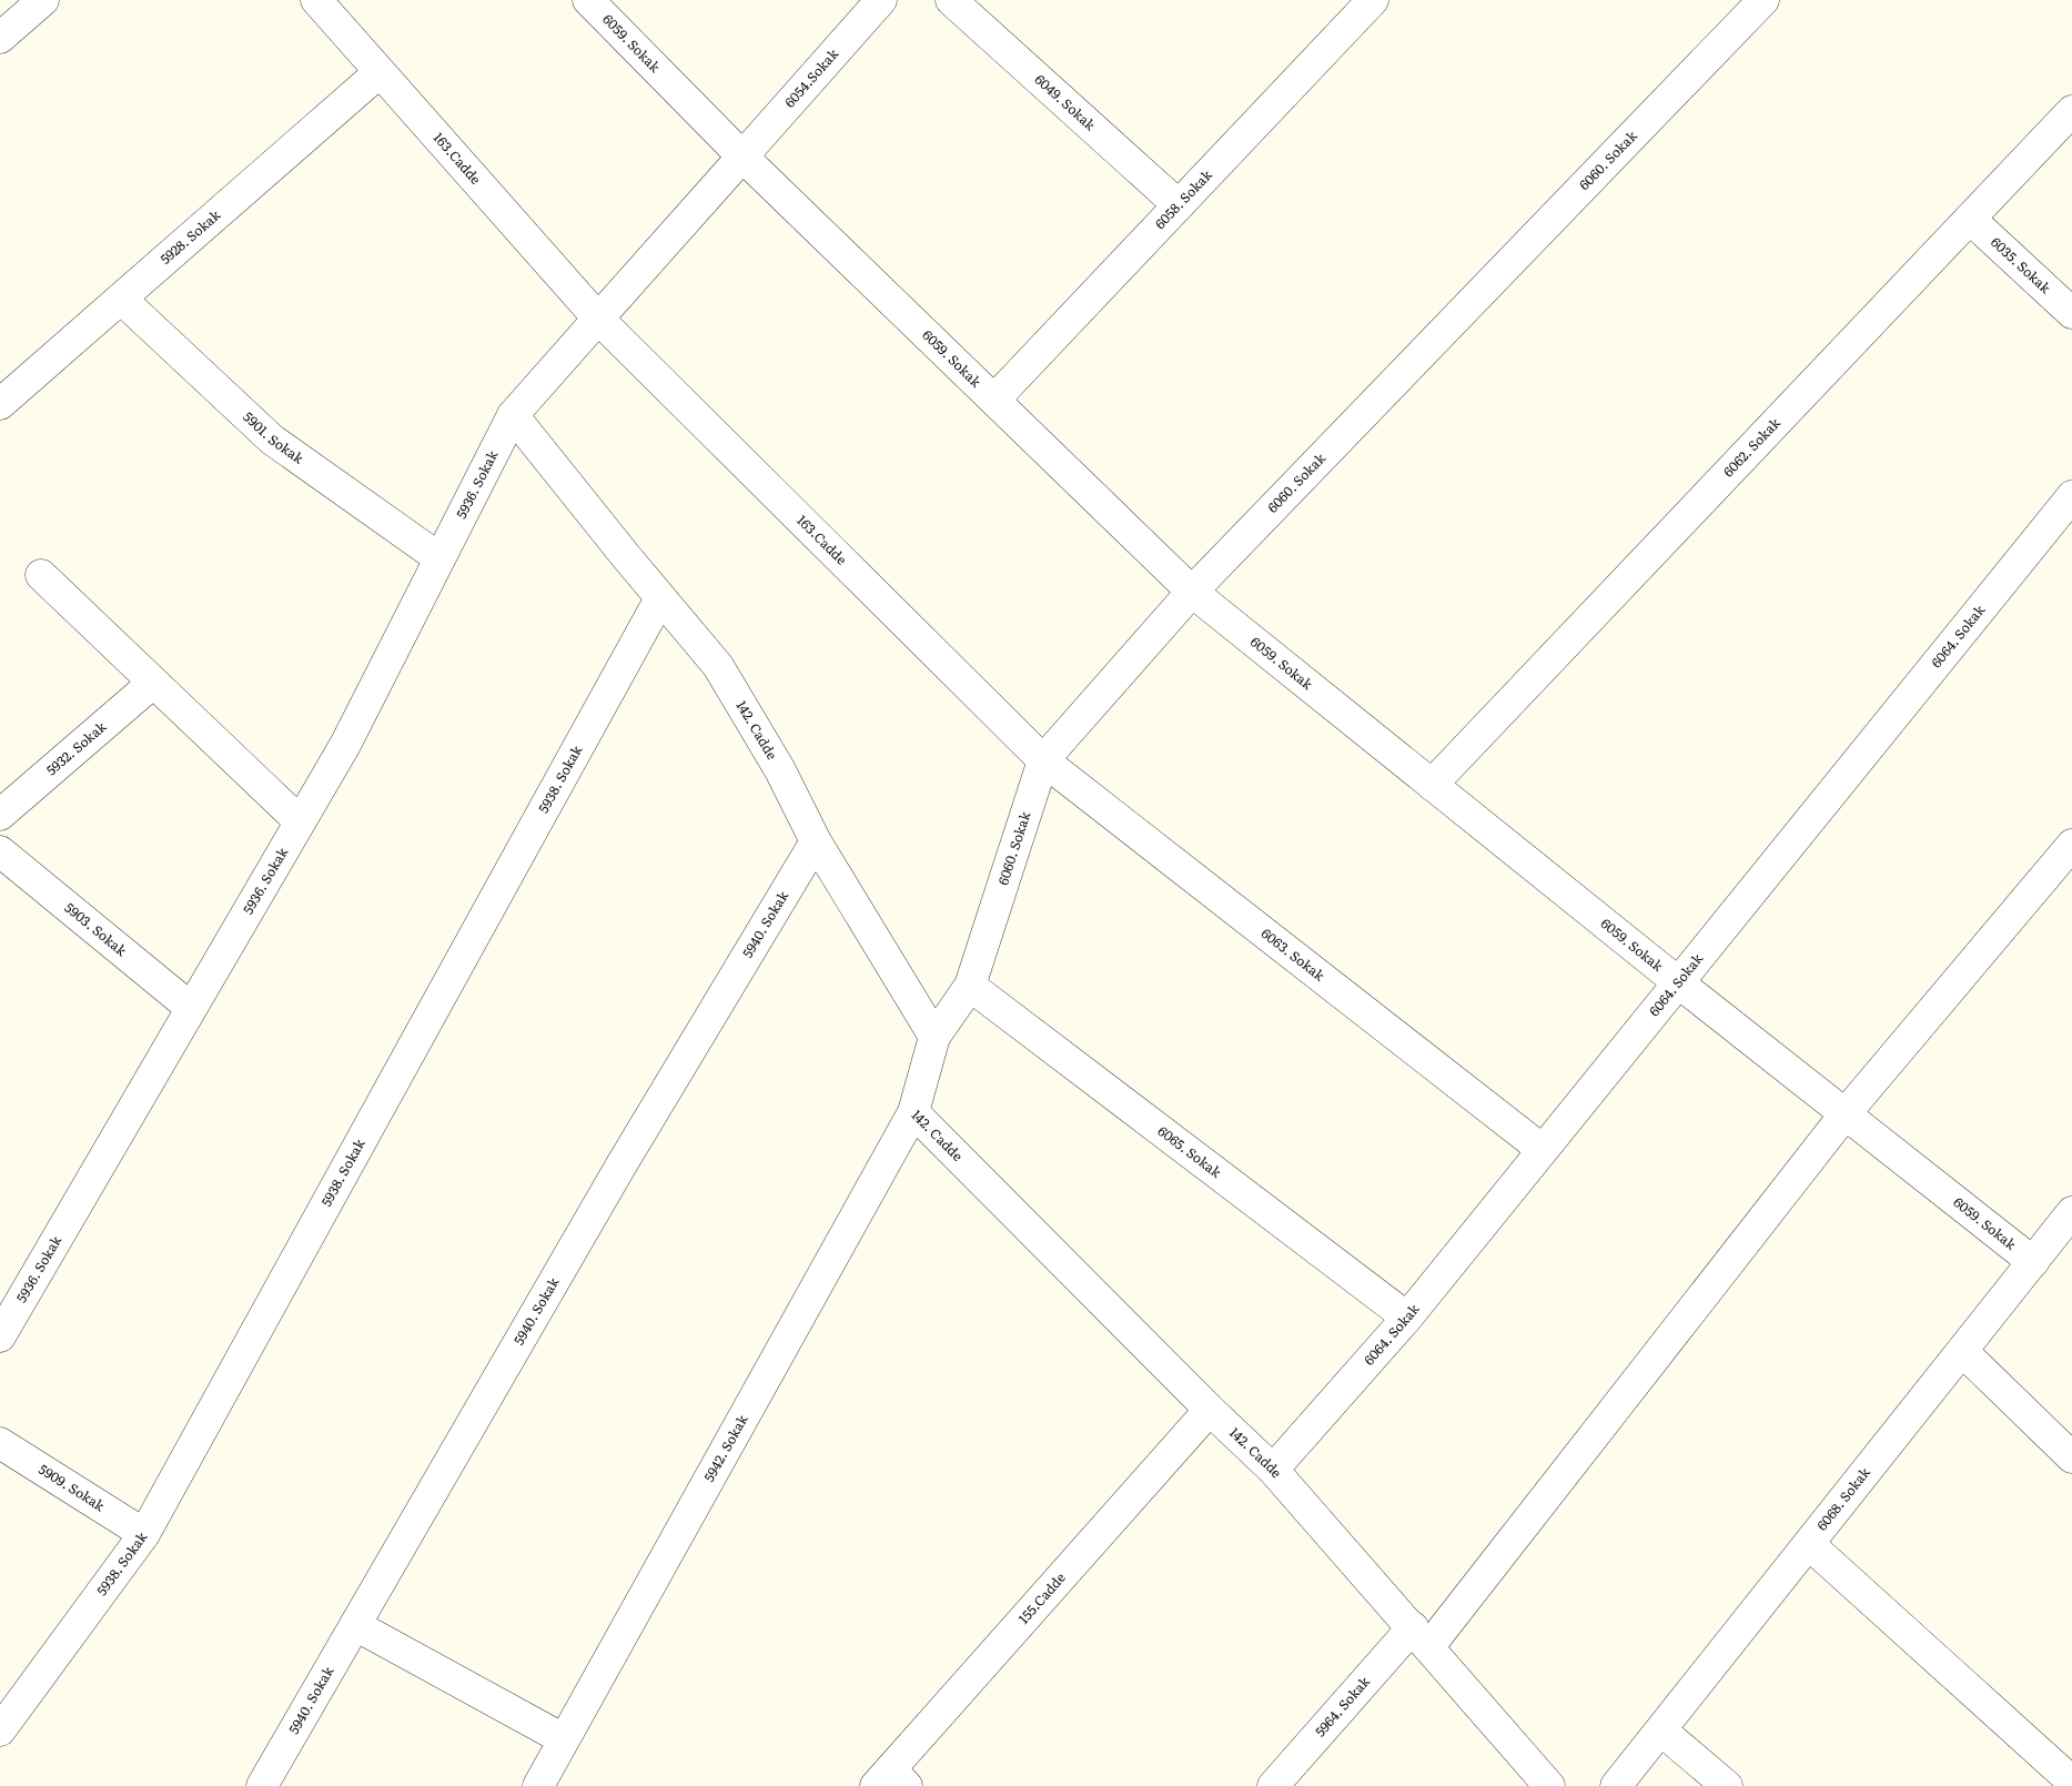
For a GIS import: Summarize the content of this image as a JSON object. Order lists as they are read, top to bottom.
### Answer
{
  "streets": {
    "street": [
      "6059. Sokak",
      "6054.Sokak",
      "6049. Sokak",
      "163.Cadde",
      "6060. Sokak",
      "6058. Sokak",
      "5928. Sokak",
      "6035. Sokak",
      "5901. Sokak",
      "6062. Sokak",
      "5936. Sokak",
      "6064. Sokak",
      "142. Cadde",
      "5932. Sokak",
      "5938. Sokak",
      "5940. Sokak",
      "5903. Sokak",
      "6063. Sokak",
      "6065. Sokak",
      "5942. Sokak",
      "5909. Sokak",
      "6068. Sokak",
      "155.Cadde",
      "5964. Sokak"
    ]
  },
  "crossings": [
    ["6059. Sokak", "6054.Sokak"],
    ["6059. Sokak", "6060. Sokak"],
    ["6059. Sokak", "6058. Sokak"],
    ["6059. Sokak", "6062. Sokak"],
    ["6059. Sokak", "6064. Sokak"],
    ["6059. Sokak", "6068. Sokak"],
    ["6059. Sokak", "5964. Sokak"],
    ["6049. Sokak", "6058. Sokak"],
    ["163.Cadde", "6060. Sokak"],
    ["163.Cadde", "5928. Sokak"],
    ["163.Cadde", "6063. Sokak"],
    ["6060. Sokak", "142. Cadde"],
    ["6060. Sokak", "6063. Sokak"],
    ["6060. Sokak", "6065. Sokak"],
    ["5928. Sokak", "5901. Sokak"],
    ["6035. Sokak", "6062. Sokak"],
    ["5901. Sokak", "5936. Sokak"],
    ["5936. Sokak", "142. Cadde"],
    ["5936. Sokak", "5903. Sokak"],
    ["6064. Sokak", "142. Cadde"],
    ["6064. Sokak", "6063. Sokak"],
    ["6064. Sokak", "6065. Sokak"],
    ["142. Cadde", "5938. Sokak"],
    ["142. Cadde", "5940. Sokak"],
    ["142. Cadde", "5942. Sokak"],
    ["142. Cadde", "155.Cadde"],
    ["142. Cadde", "5964. Sokak"],
    ["5938. Sokak", "5909. Sokak"]
  ]
}
